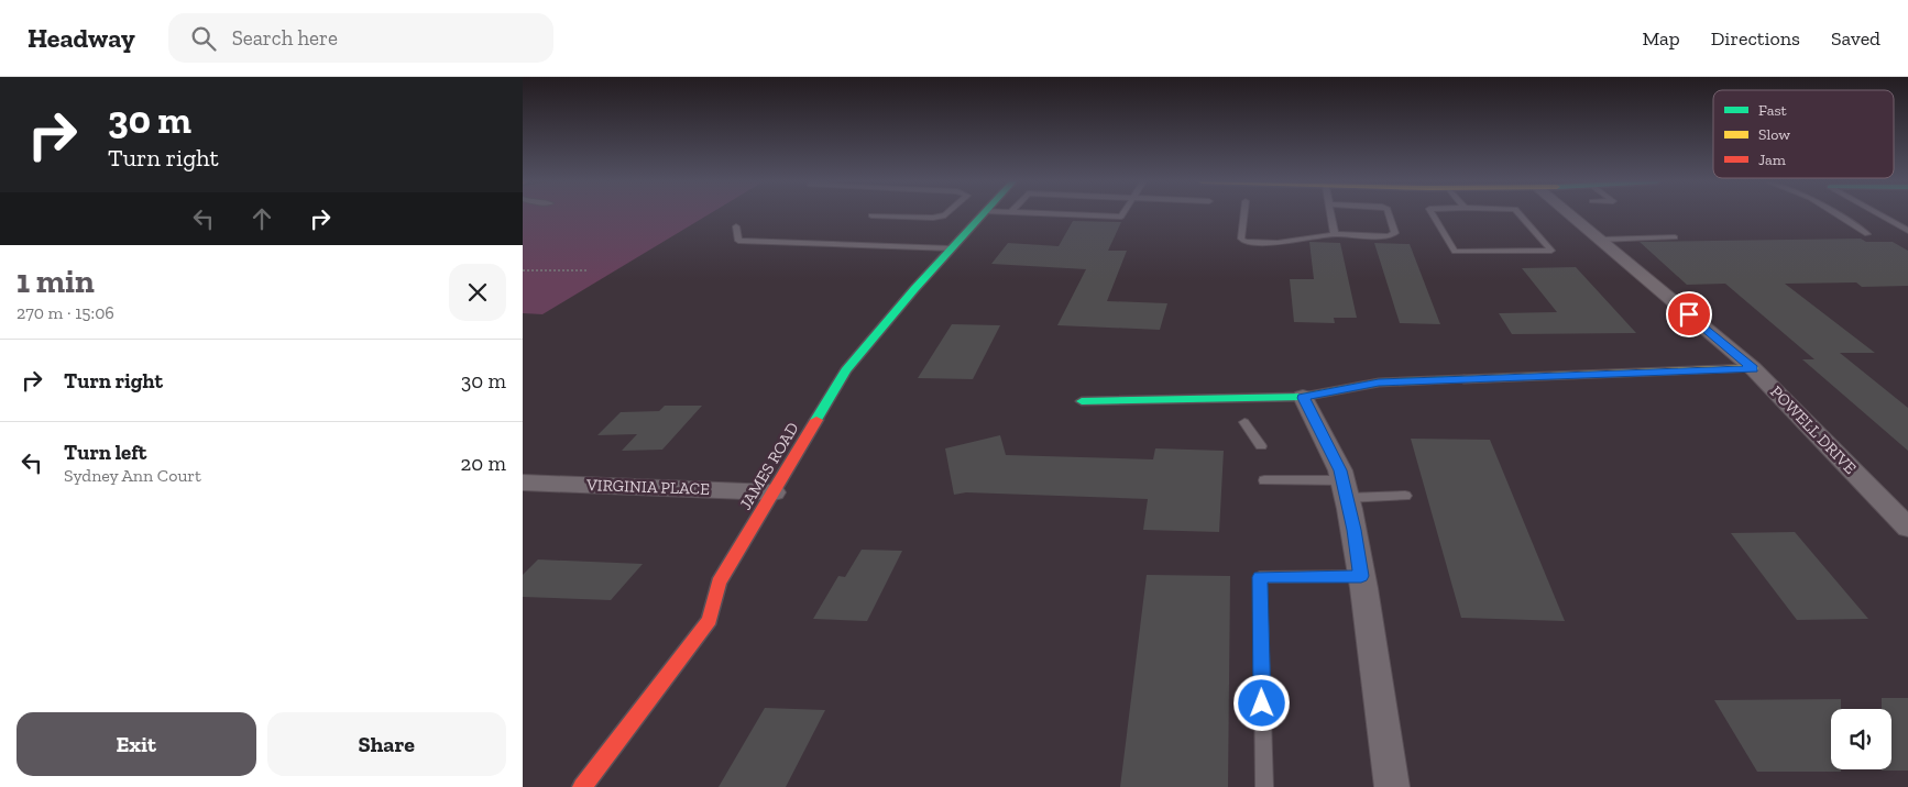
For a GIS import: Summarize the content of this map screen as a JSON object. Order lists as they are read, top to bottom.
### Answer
{
  "streets": {
    "street": ["POWELL DRIVE", "JAMES ROAD", "VIRGINIA PLACE"]
  },
  "crossings": [
    ["JAMES ROAD", "VIRGINIA PLACE"]
  ],
  "legend": ["Fast", "Slow", "Jam"],
  "page": {
    "header": "Headway",
    "search": "Search here",
    "nav": ["Map", "Directions", "Saved"],
    "turn": ["30 m", "Turn right"],
    "heading": ["1 min", "270 m · 15:06"],
    "list": [
      {
        "name": "Turn right",
        "value": "30 m"
      },
      {
        "name": "Turn left",
        "note": "Sydney Ann Court",
        "value": "20 m"
      }
    ],
    "buttons": ["Exit", "Share"]
  }
}
